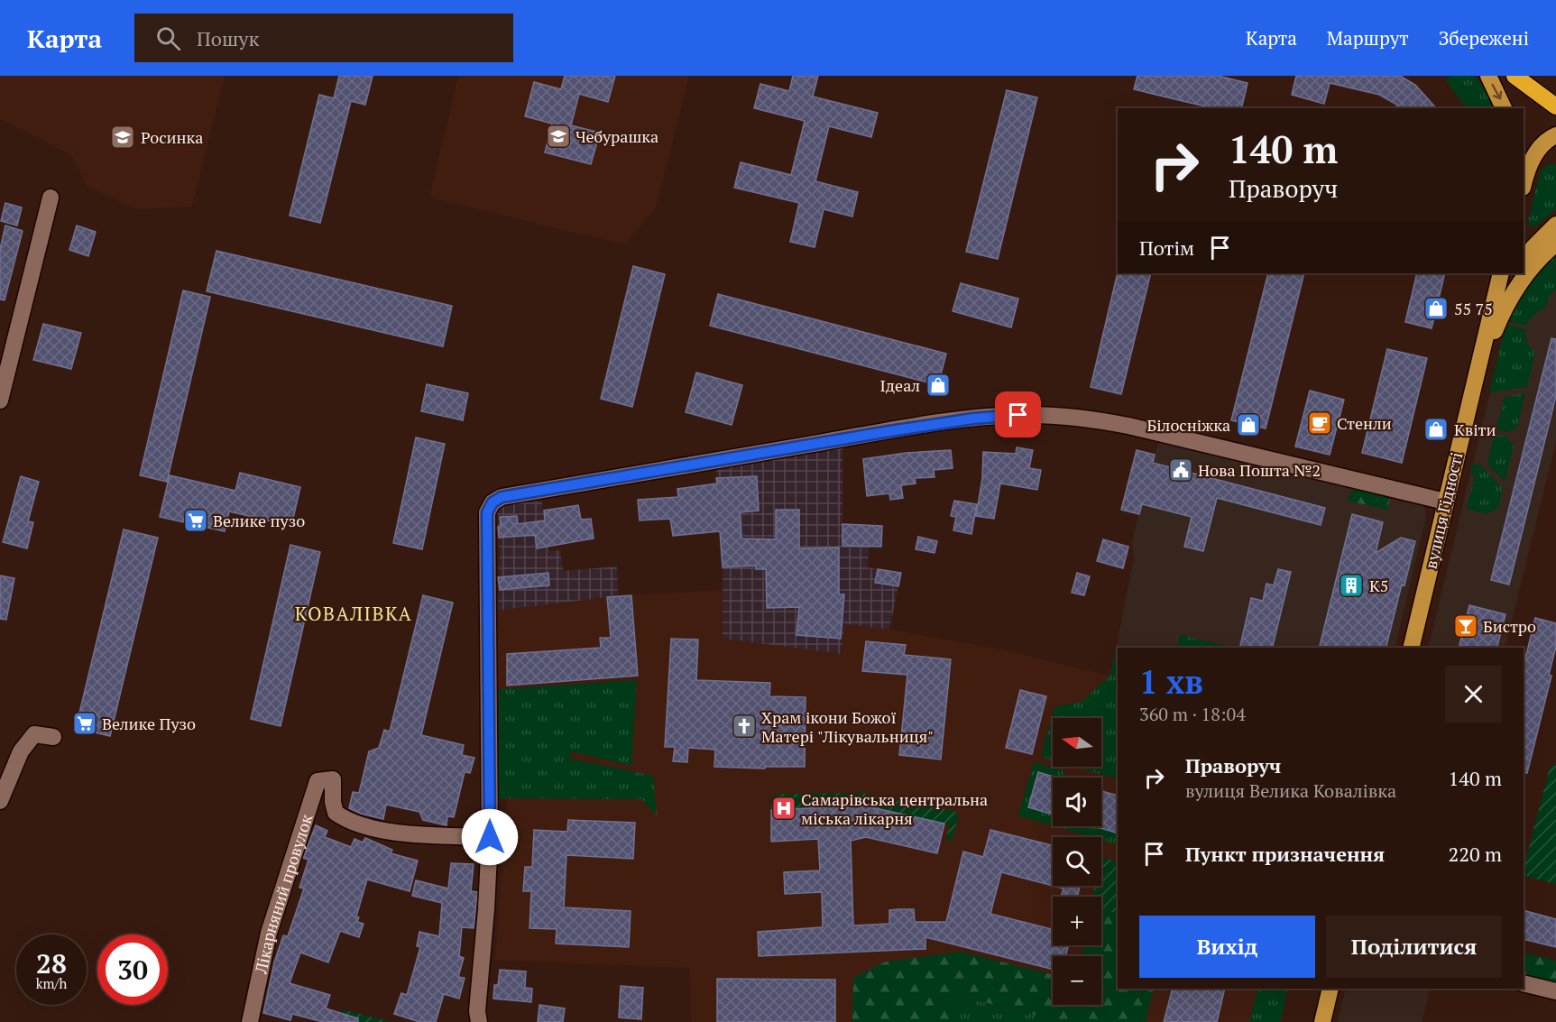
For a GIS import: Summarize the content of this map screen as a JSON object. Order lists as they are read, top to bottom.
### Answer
{
  "streets": {
    "main road": ["вулиця Гідності"],
    "street": ["Лікарняний провулок"]
  },
  "districts": ["КОВАЛІВКА"],
  "places": {
    "school or university": ["Чебурашка", "Росинка"],
    "shop": [
      "55 75",
      "Ідеал",
      "Білосніжка",
      "Квіти"
    ],
    "cafe": ["Стенли"],
    "public building": ["Нова Пошта №2"],
    "supermarket": ["Велике пузо", "Велике Пузо"],
    "building": ["К5"],
    "bar": ["Бистро"],
    "church": ["Храм ікони Божої Матері \"Лікувальниця\""],
    "hospital": ["Самарівська центральна міська лікарня"]
  },
  "north": "left",
  "page": {
    "header": "Карта",
    "search": "Пошук",
    "nav": ["Карта", "Маршрут", "Збережені"],
    "turn": ["140 m", "Праворуч"],
    "then": "Потім",
    "heading": ["1 хв", "360 m · 18:04"],
    "map_buttons": ["+", "−"],
    "list": [
      {
        "name": "Праворуч",
        "note": "вулиця Велика Ковалівка",
        "value": "140 m"
      },
      {
        "name": "Пункт призначення",
        "value": "220 m"
      }
    ],
    "buttons": ["Вихід", "Поділитися"],
    "speed": "28 km/h",
    "limit": "30"
  }
}
